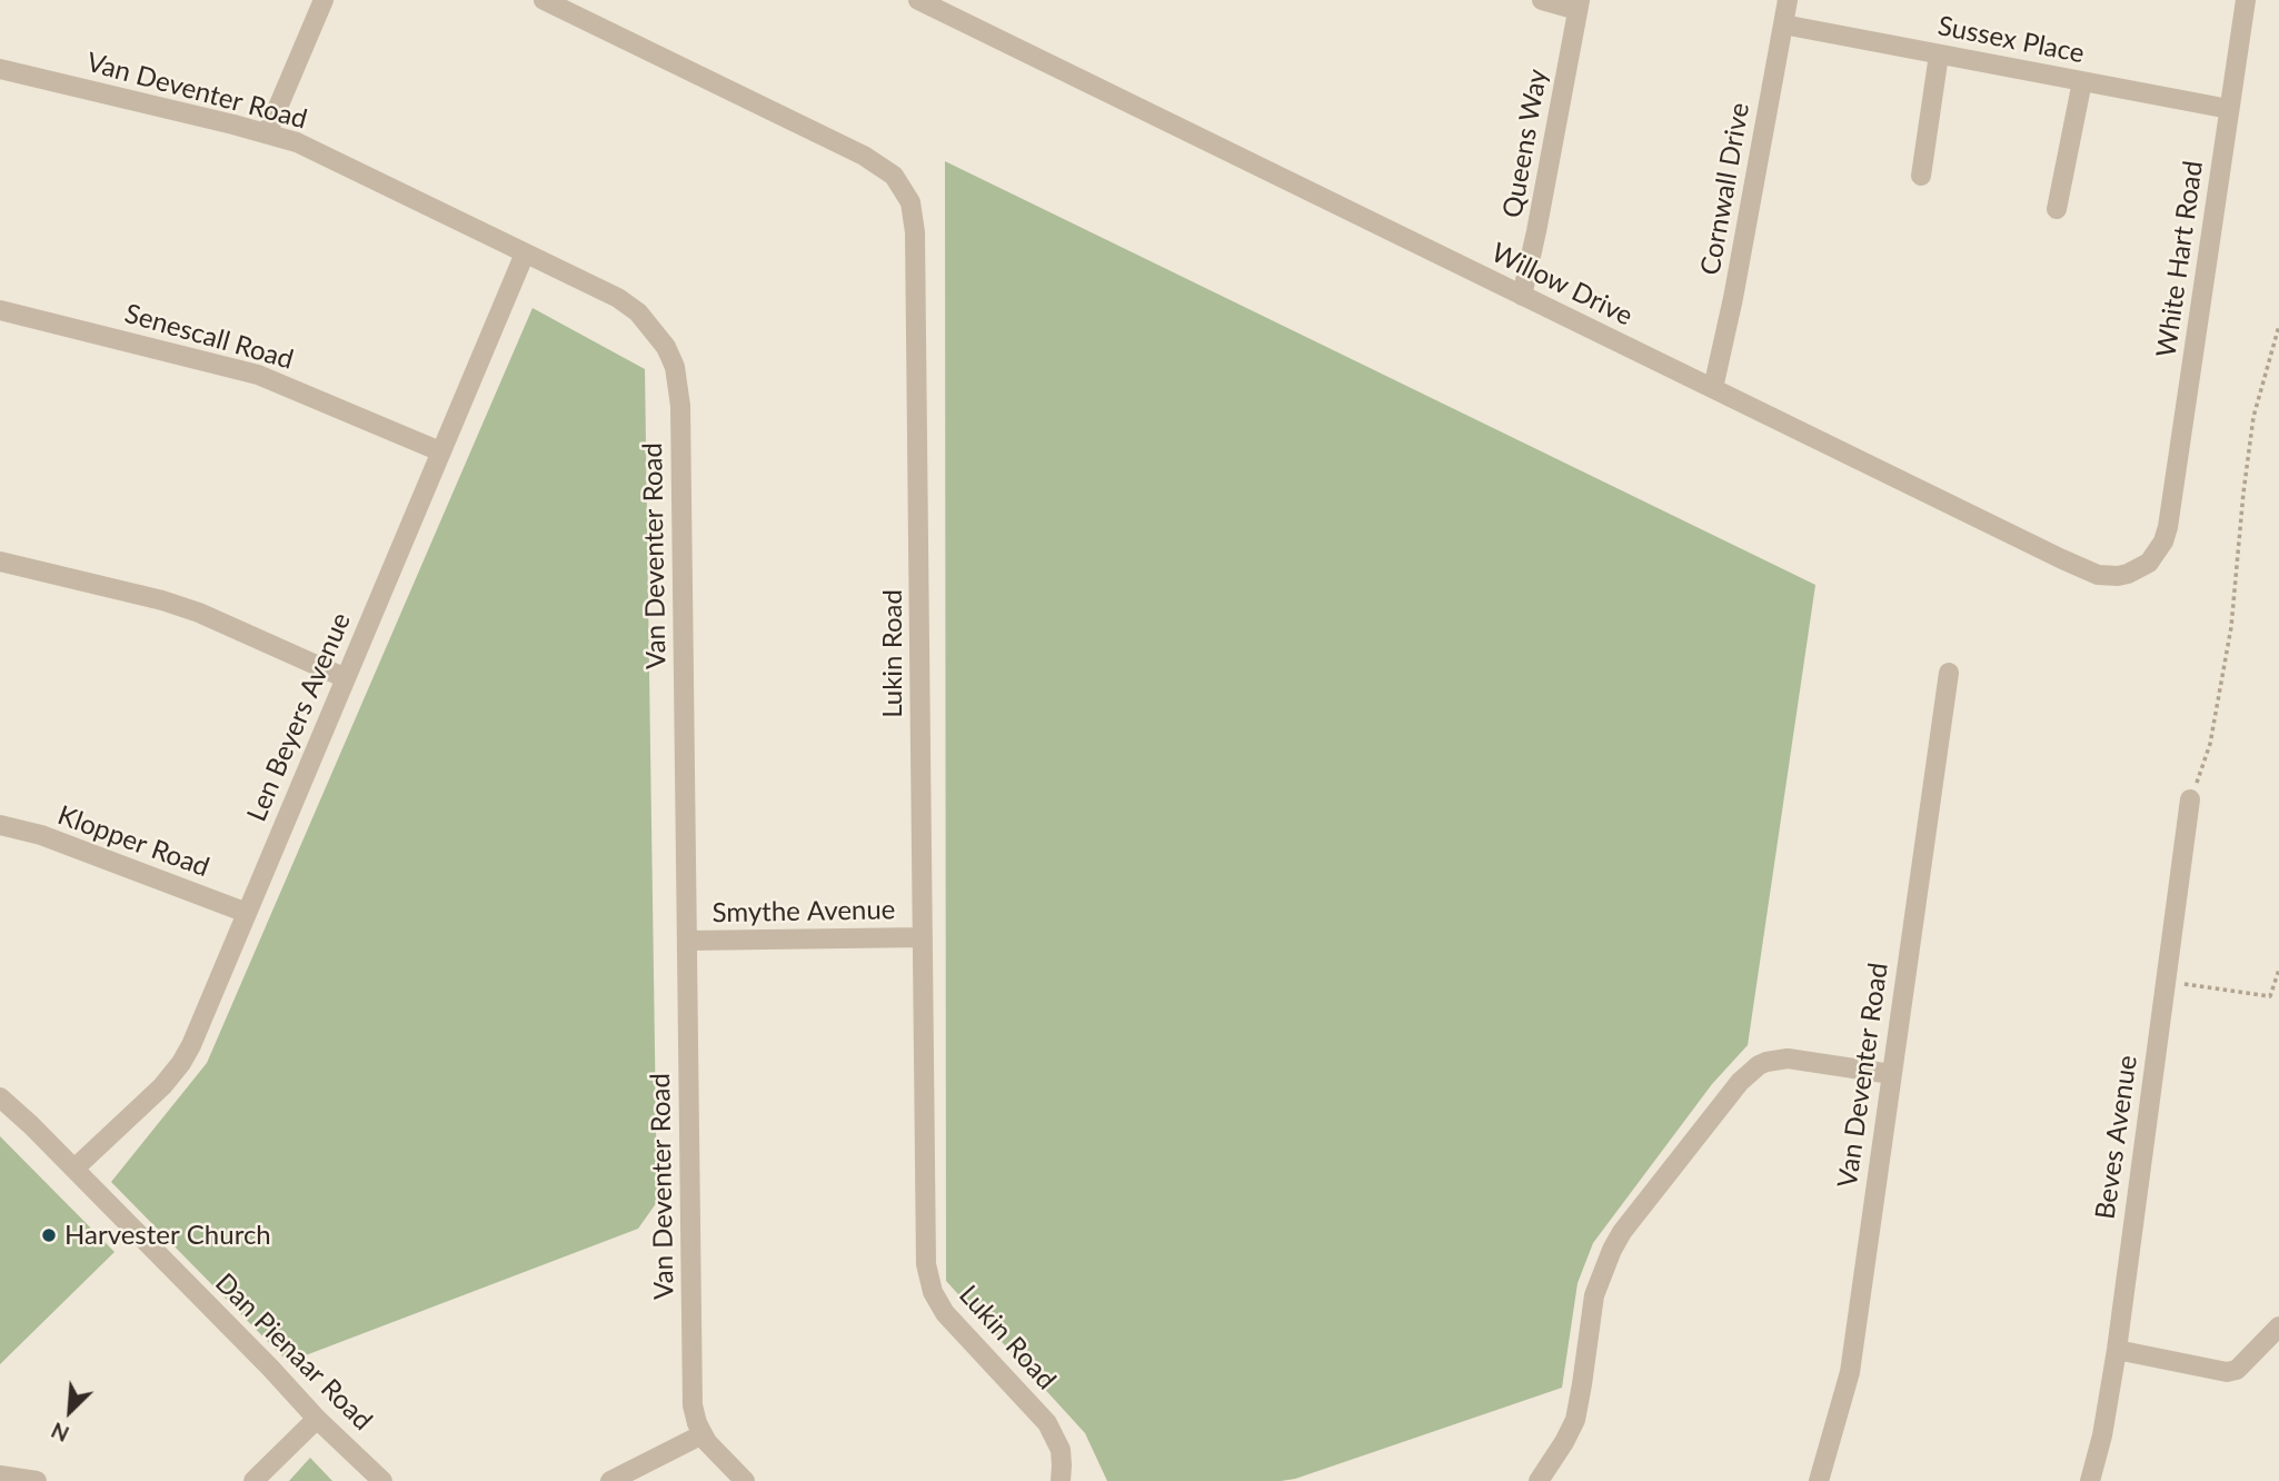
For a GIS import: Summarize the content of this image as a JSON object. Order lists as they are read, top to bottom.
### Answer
{
  "streets": {
    "street": [
      "Sussex Place",
      "Van Deventer Road",
      "Queens Way",
      "Cornwall Drive",
      "White Hart Road",
      "Willow Drive",
      "Senescall Road",
      "Lukin Road",
      "Len Beyers Avenue",
      "Klopper Road",
      "Smythe Avenue",
      "Beves Avenue",
      "Dan Pienaar Road"
    ]
  },
  "crossings": [
    ["Sussex Place", "Cornwall Drive"],
    ["Sussex Place", "White Hart Road"],
    ["Van Deventer Road", "Len Beyers Avenue"],
    ["Van Deventer Road", "Smythe Avenue"],
    ["Queens Way", "Willow Drive"],
    ["Cornwall Drive", "Willow Drive"],
    ["White Hart Road", "Willow Drive"],
    ["Senescall Road", "Len Beyers Avenue"],
    ["Lukin Road", "Smythe Avenue"],
    ["Len Beyers Avenue", "Klopper Road"],
    ["Len Beyers Avenue", "Dan Pienaar Road"]
  ],
  "places": ["Harvester Church"],
  "north": "bottom left"
}
